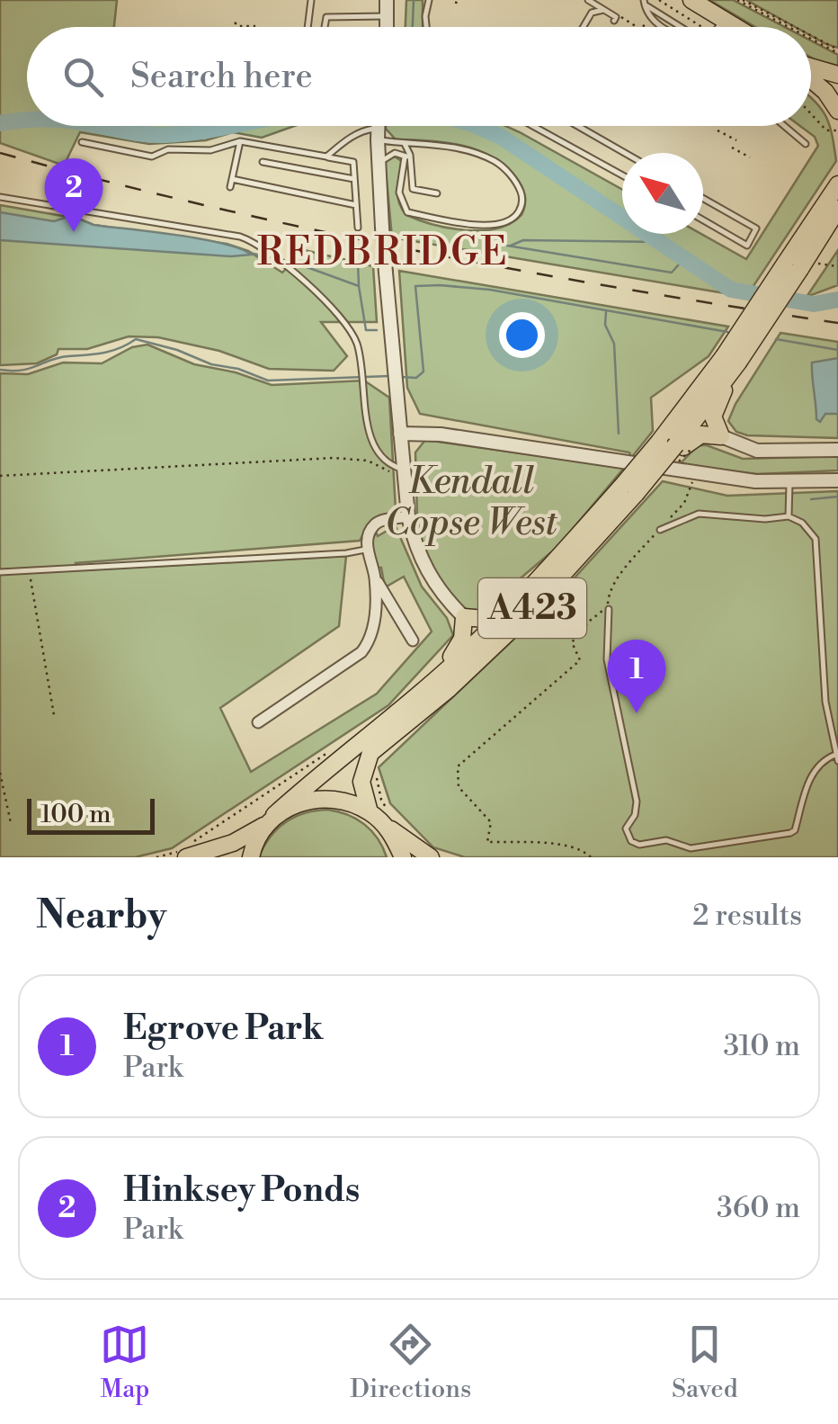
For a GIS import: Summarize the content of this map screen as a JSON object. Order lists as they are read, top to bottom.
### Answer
{
  "streets": {
    "main road": ["A423"]
  },
  "districts": ["REDBRIDGE"],
  "parks": ["Kendall Copse West"],
  "scale_bar": "100 m",
  "north": "top left",
  "page": {
    "search": "Search here",
    "pins": ["2", "1"],
    "scale": "100 m",
    "heading": ["Nearby", "2 results"],
    "list": [
      {
        "mark": "1",
        "name": "Egrove Park",
        "note": "Park",
        "value": "310 m"
      },
      {
        "mark": "2",
        "name": "Hinksey Ponds",
        "note": "Park",
        "value": "360 m"
      }
    ],
    "nav": ["Map", "Directions", "Saved"]
  }
}
